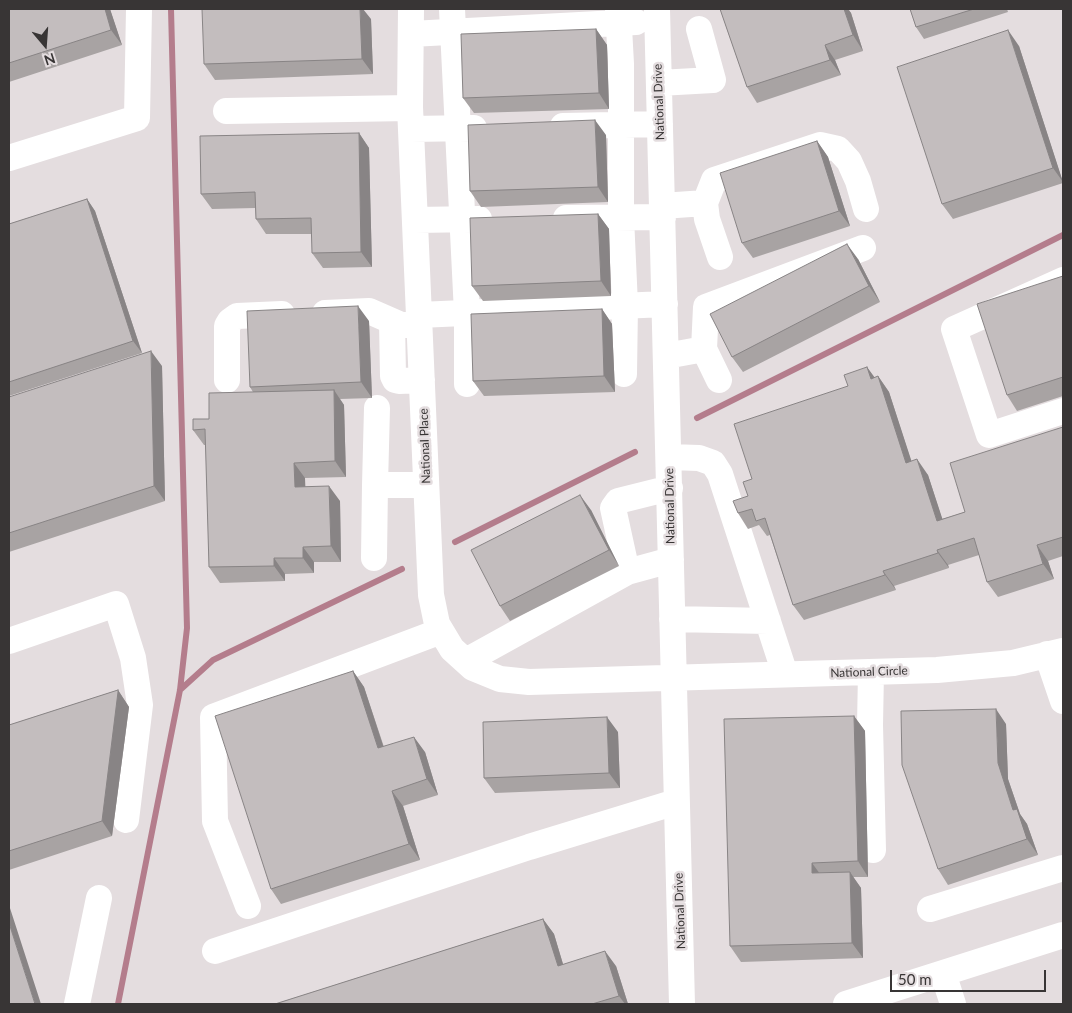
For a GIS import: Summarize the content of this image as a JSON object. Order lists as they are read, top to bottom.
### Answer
{
  "streets": {
    "street": ["National Drive", "National Place", "National Circle"]
  },
  "crossings": [
    ["National Drive", "National Place"],
    ["National Drive", "National Circle"],
    ["National Place", "National Circle"]
  ],
  "scale_bar": "50 m",
  "north": "bottom"
}
